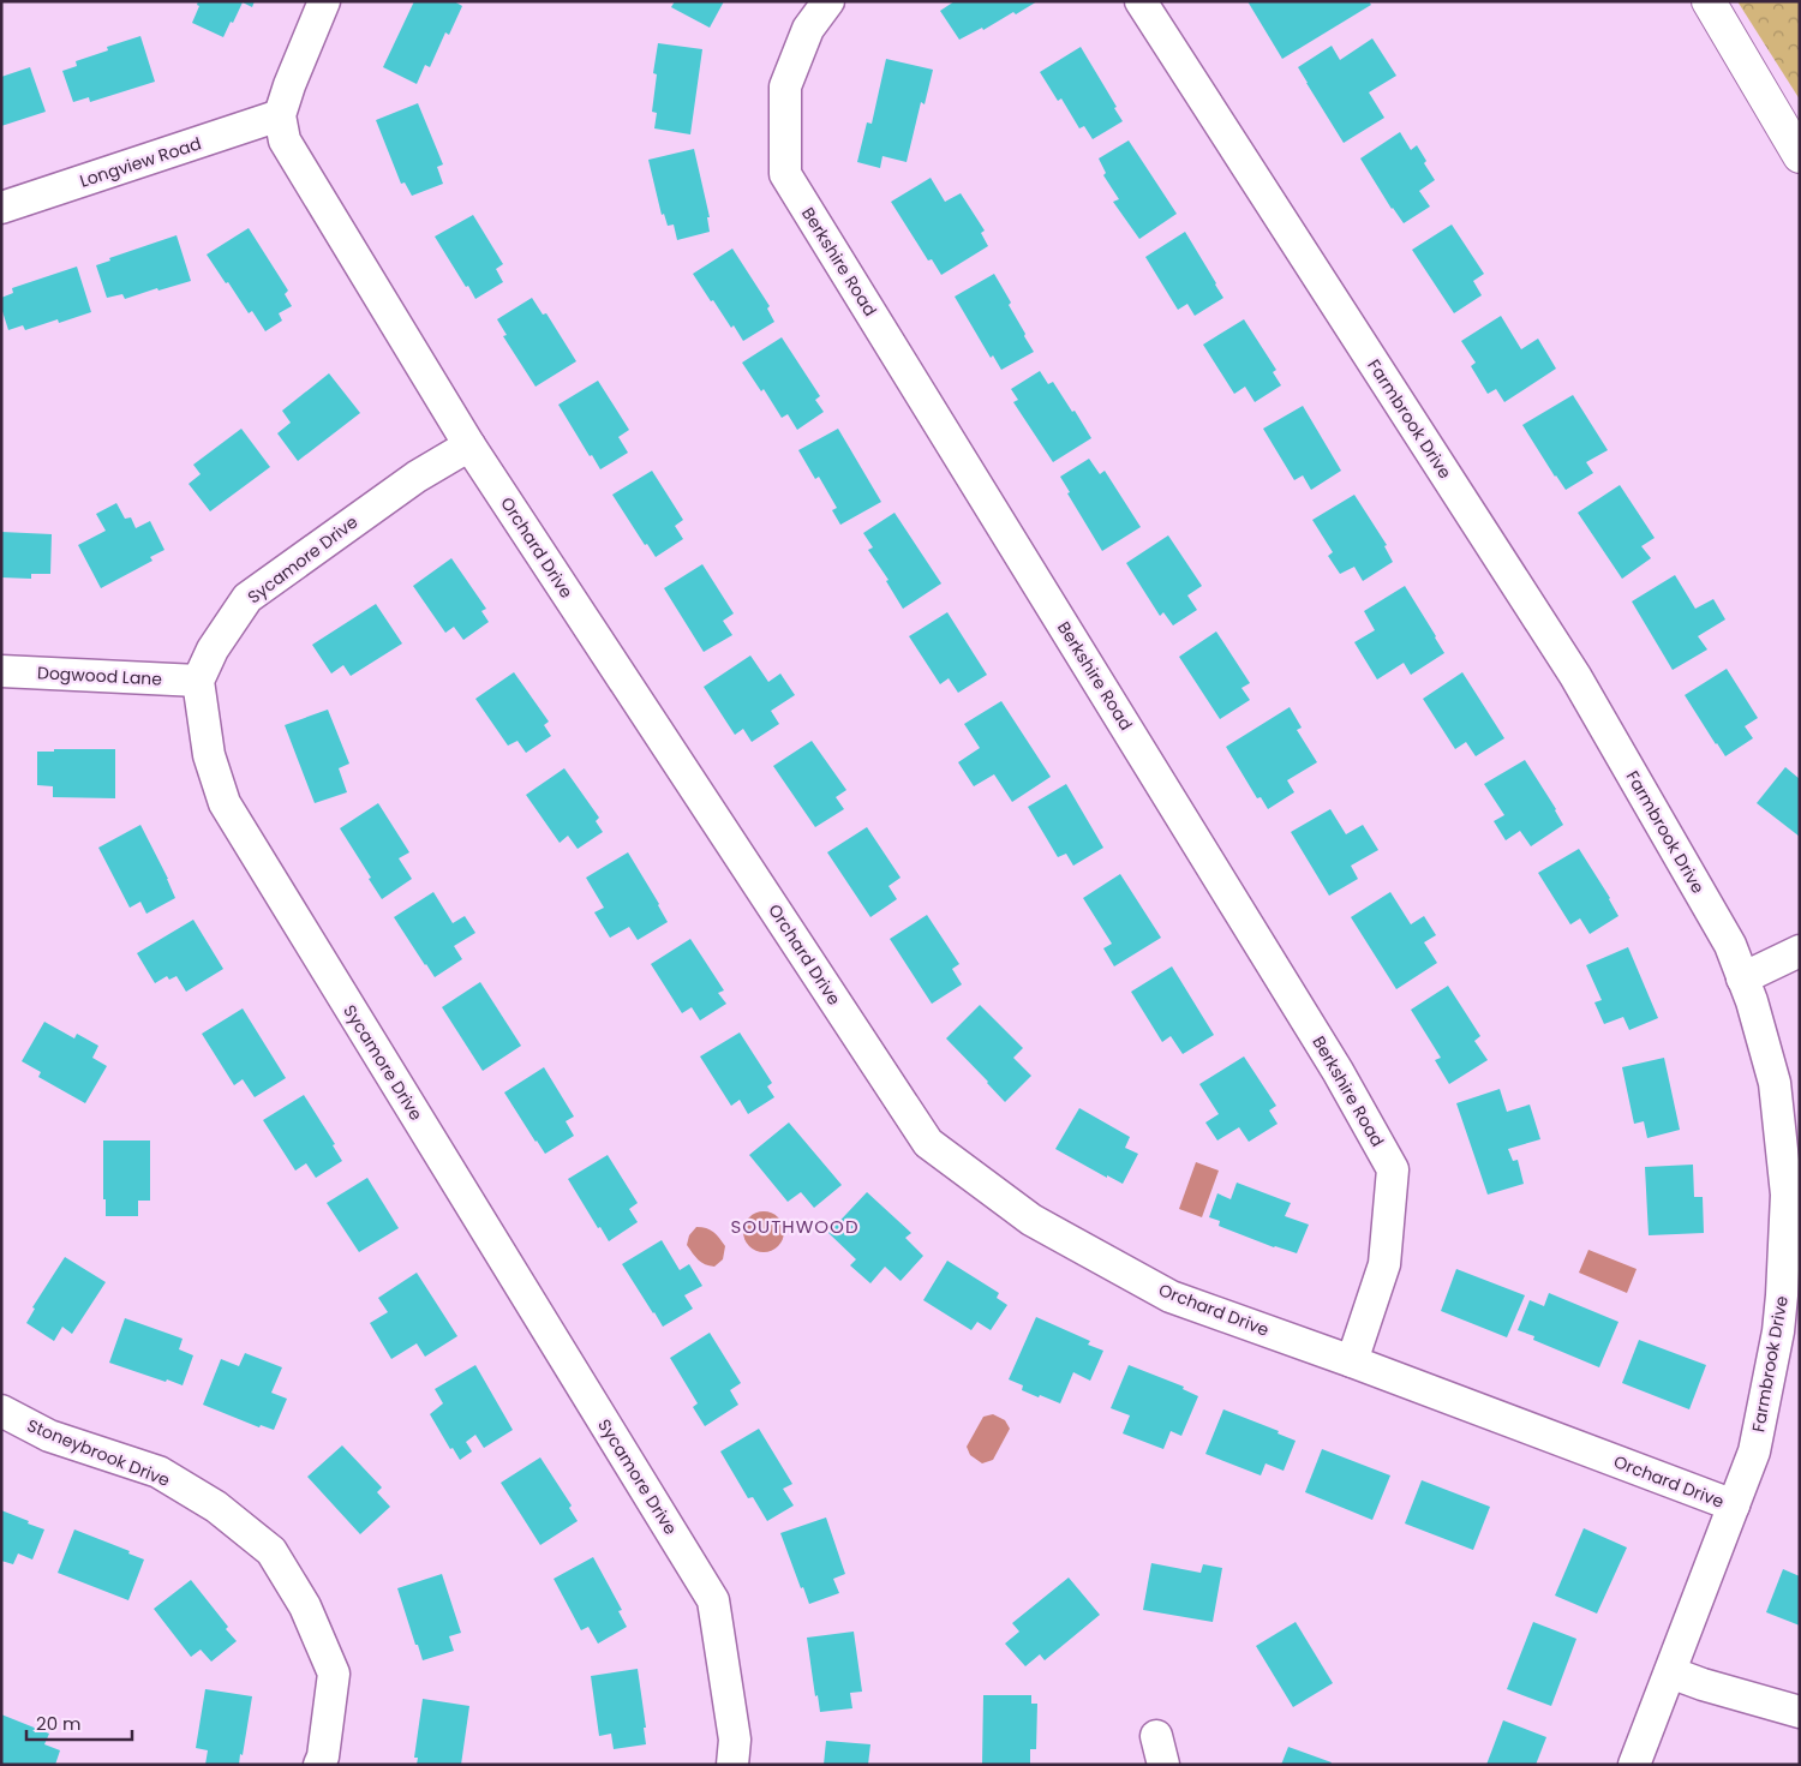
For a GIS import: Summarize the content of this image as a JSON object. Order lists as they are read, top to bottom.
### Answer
{
  "streets": {
    "street": [
      "Longview Road",
      "Berkshire Road",
      "Farmbrook Drive",
      "Orchard Drive",
      "Sycamore Drive",
      "Dogwood Lane",
      "Stoneybrook Drive"
    ]
  },
  "crossings": [
    ["Longview Road", "Orchard Drive"],
    ["Berkshire Road", "Orchard Drive"],
    ["Farmbrook Drive", "Orchard Drive"],
    ["Orchard Drive", "Sycamore Drive"],
    ["Sycamore Drive", "Dogwood Lane"]
  ],
  "districts": ["SOUTHWOOD"],
  "scale_bar": "20 m"
}
